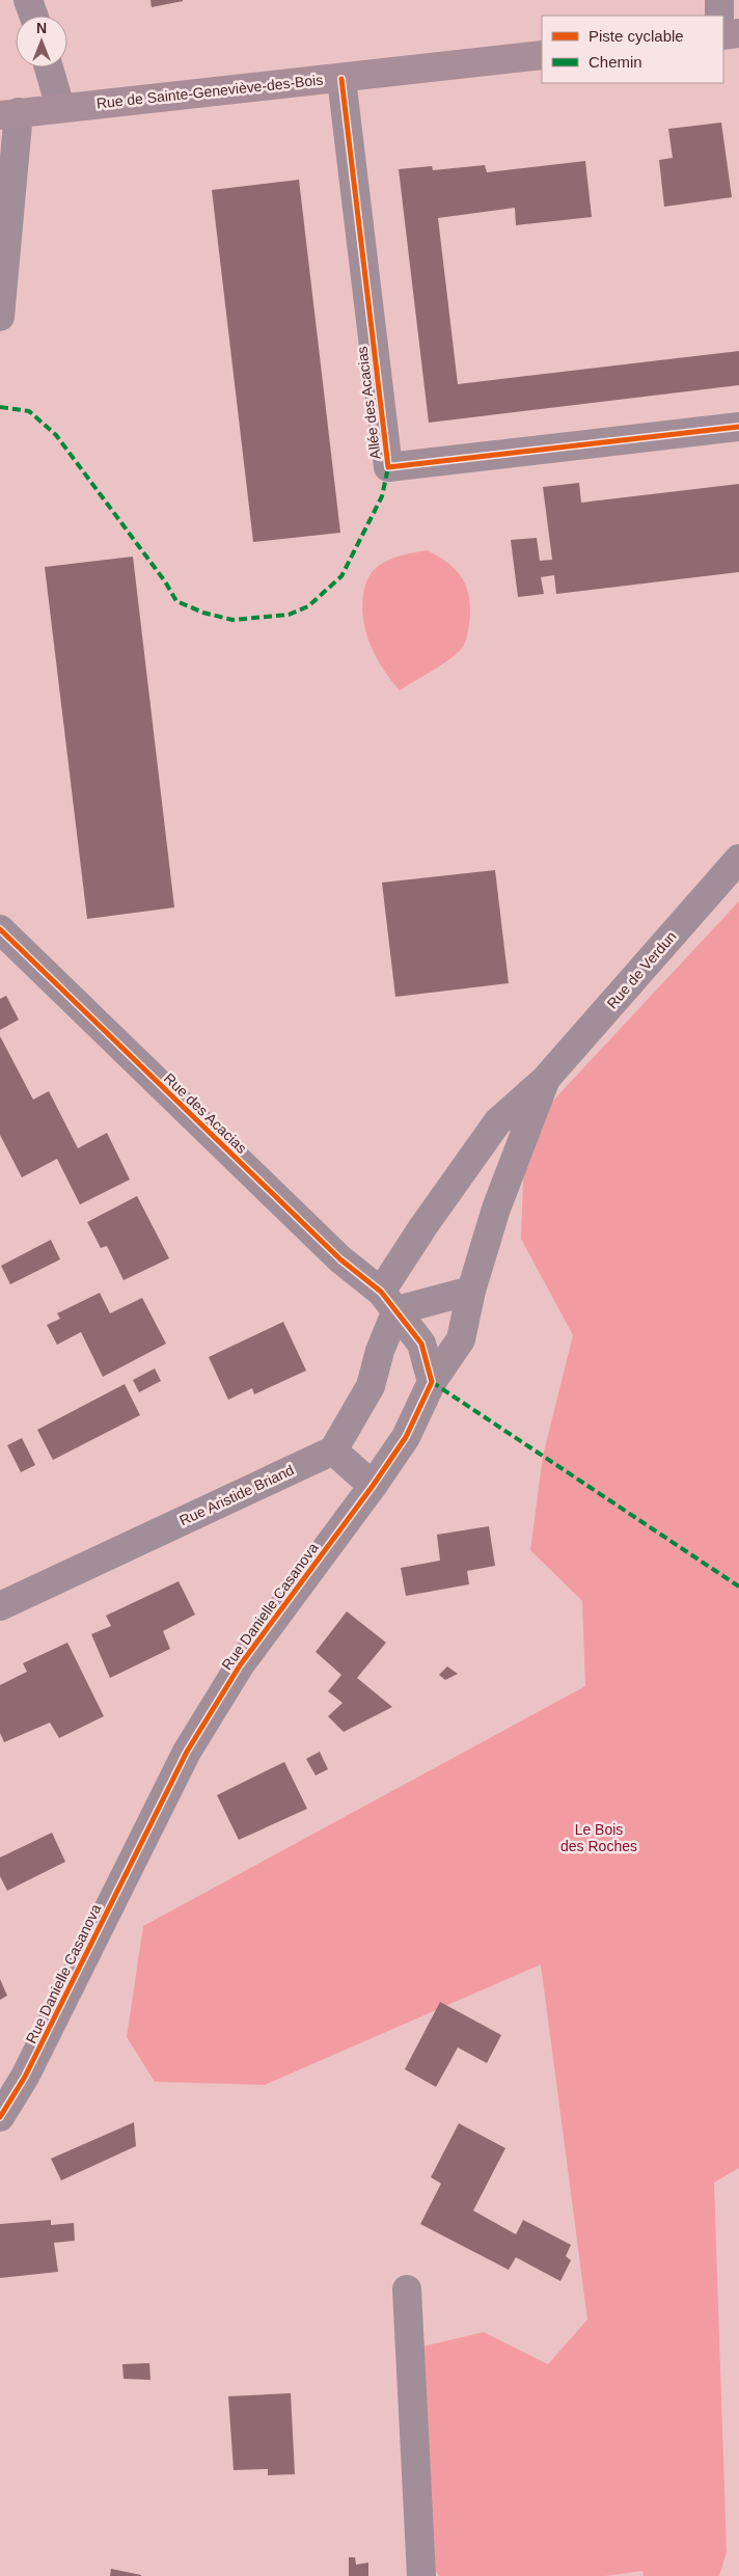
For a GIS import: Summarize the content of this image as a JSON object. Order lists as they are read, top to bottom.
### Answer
{
  "streets": {
    "main road": ["Rue de Sainte-Geneviève-des-Bois"],
    "street": [
      "Allée des Acacias",
      "Rue de Verdun",
      "Rue des Acacias",
      "Rue Aristide Briand",
      "Rue Danielle Casanova"
    ]
  },
  "crossings": [
    ["Rue de Sainte-Geneviève-des-Bois", "Allée des Acacias"],
    ["Rue de Verdun", "Rue des Acacias"],
    ["Rue de Verdun", "Rue Danielle Casanova"]
  ],
  "parks": ["Le Bois des Roches"],
  "legend": ["Piste cyclable", "Chemin"],
  "north": "top"
}
